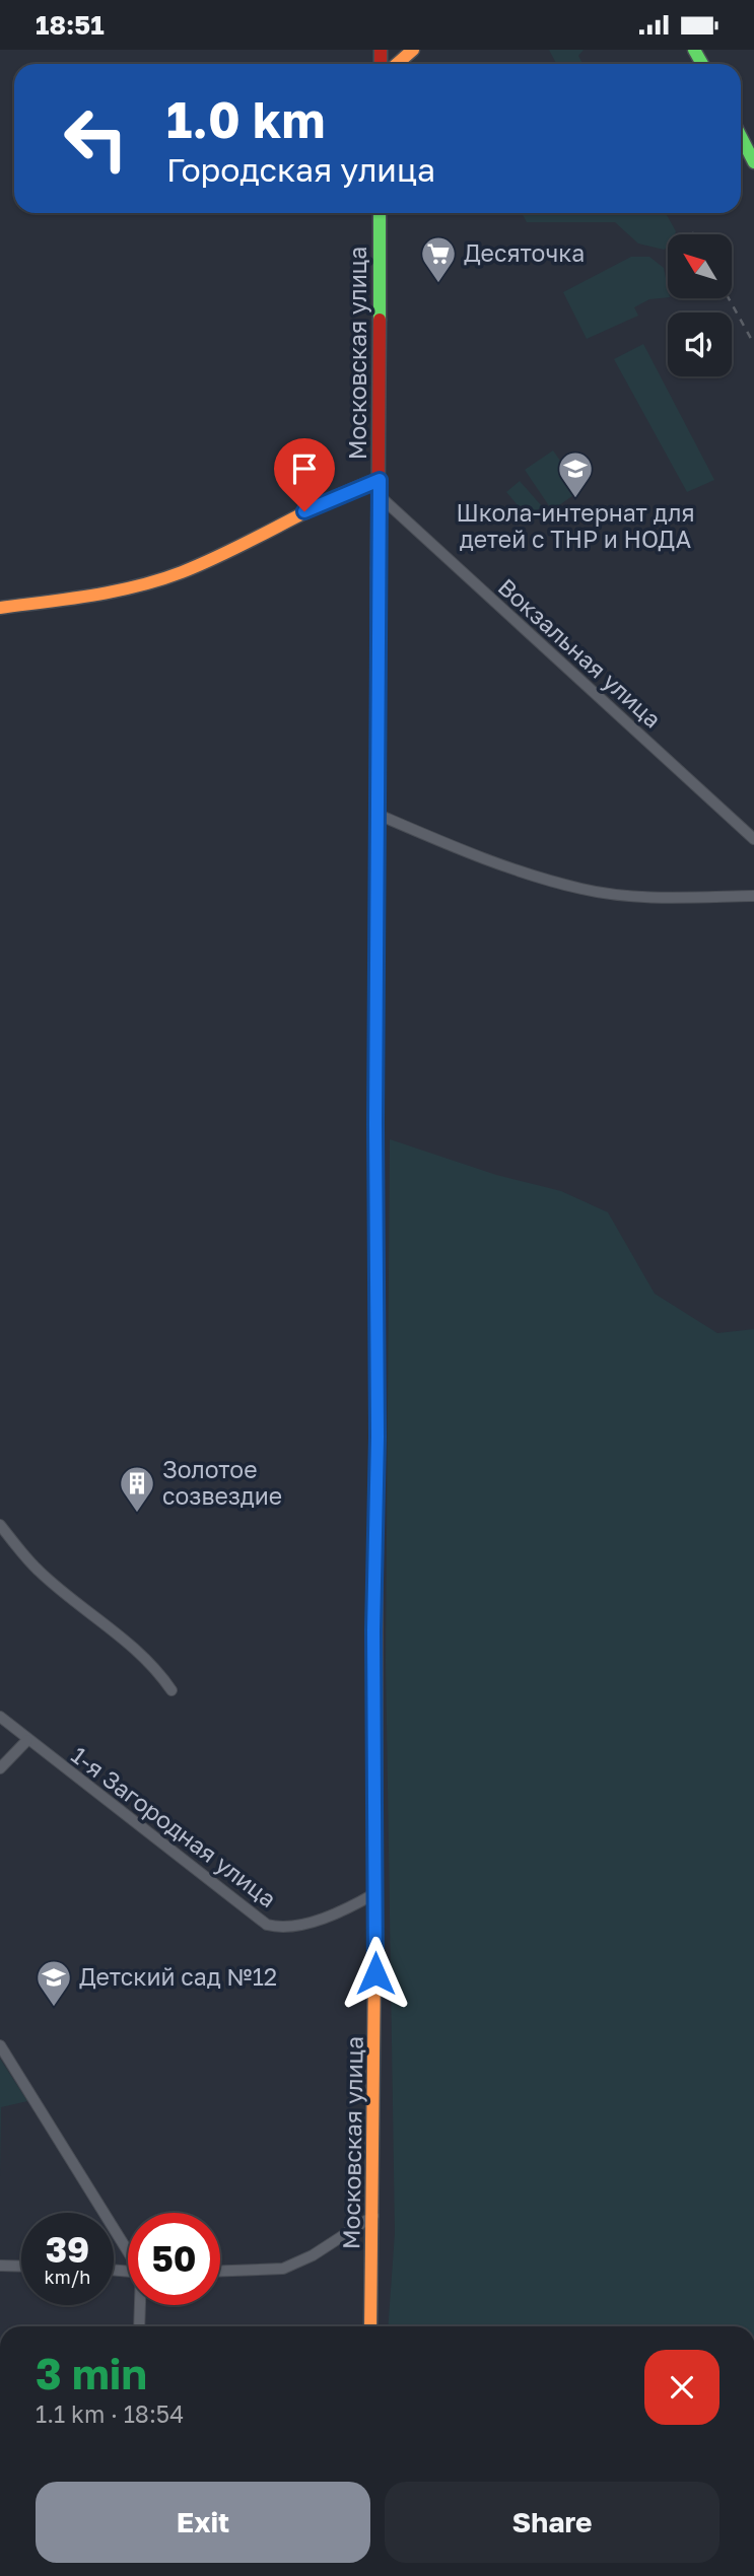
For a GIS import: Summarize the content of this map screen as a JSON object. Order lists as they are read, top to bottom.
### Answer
{
  "streets": {
    "main road": ["Московская улица"],
    "street": ["Вокзальная улица", "1-я Загородная улица"]
  },
  "crossings": [
    ["Московская улица", "Вокзальная улица"],
    ["Московская улица", "1-я Загородная улица"]
  ],
  "places": {
    "supermarket": ["Десяточка"],
    "school or university": ["Школа-интернат для детей с ТНР и НОДА", "Детский сад №12"],
    "building": ["Золотое созвездие"]
  },
  "north": "top left",
  "page": {
    "status": "18:51",
    "turn": ["1.0 km", "Городская улица"],
    "speed": "39 km/h",
    "limit": "50",
    "heading": ["3 min", "1.1 km · 18:54"],
    "buttons": ["Exit", "Share"]
  }
}
